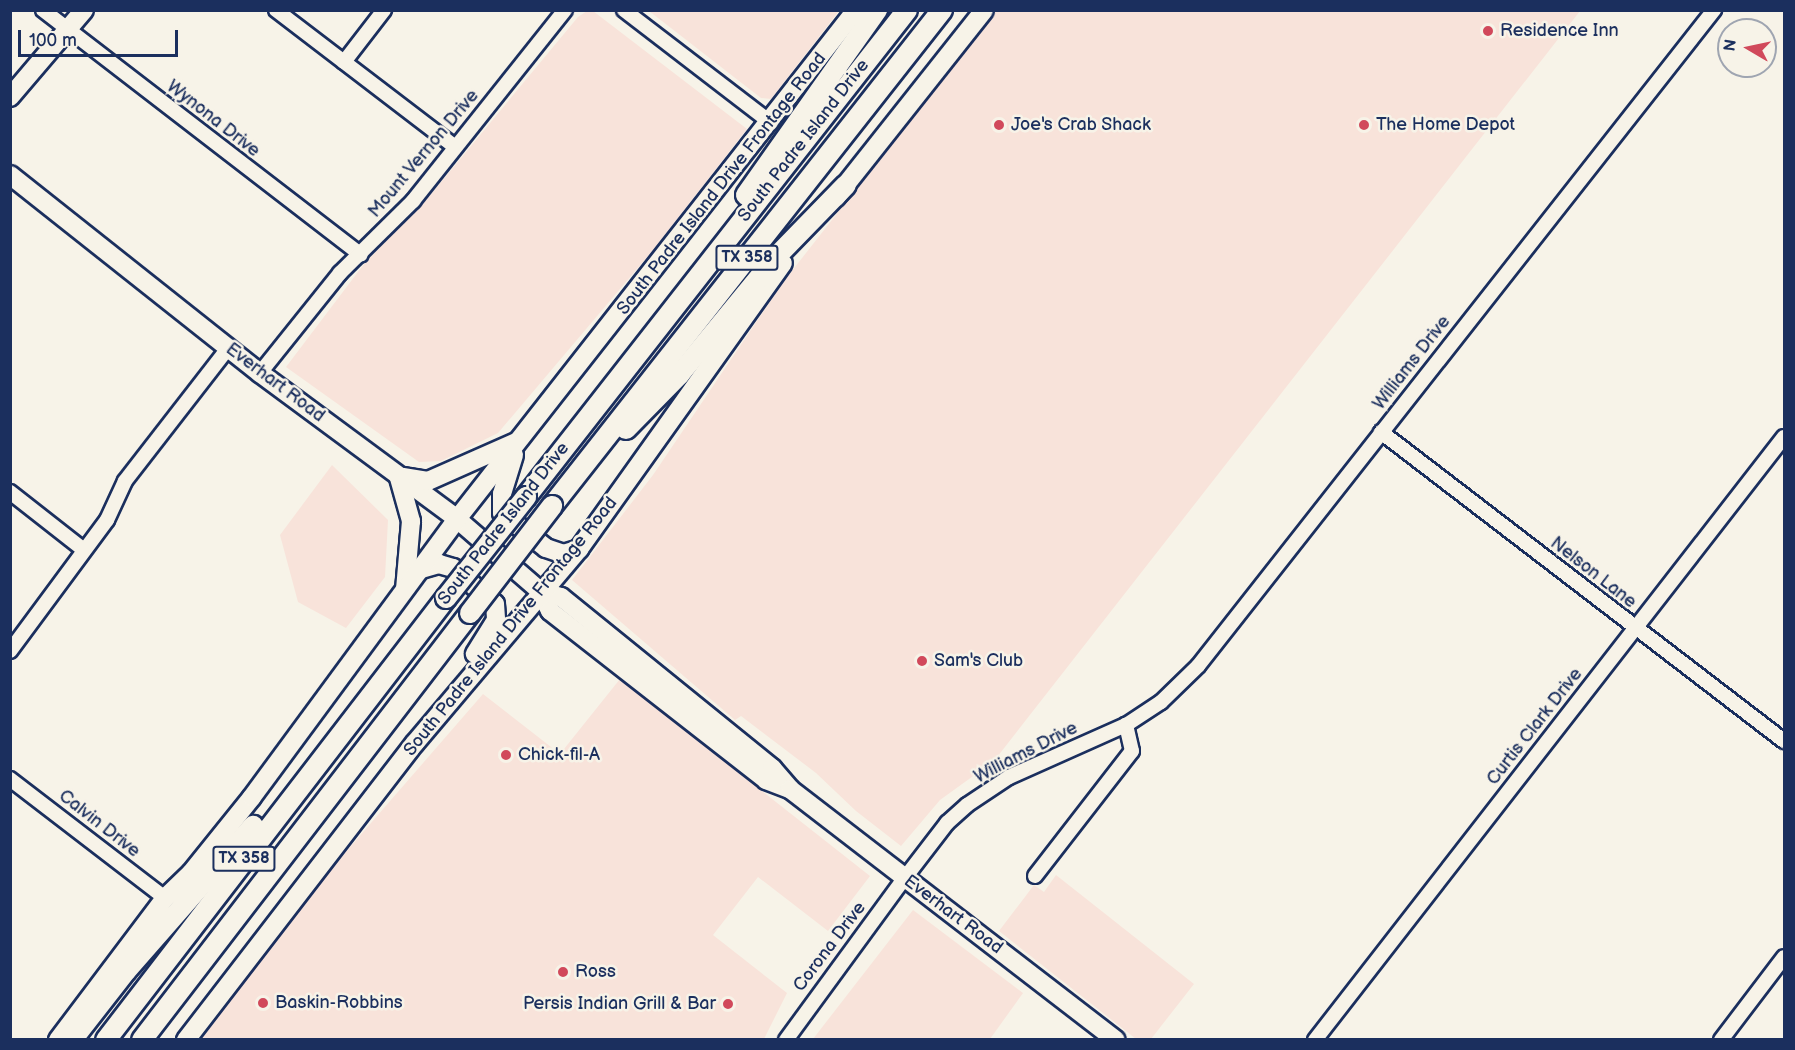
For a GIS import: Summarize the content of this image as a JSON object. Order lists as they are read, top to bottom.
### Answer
{
  "streets": {
    "highway": ["South Padre Island Drive", "TX 358"],
    "main road": ["South Padre Island Drive Frontage Road", "Everhart Road"],
    "street": [
      "Wynona Drive",
      "Mount Vernon Drive",
      "Williams Drive",
      "Nelson Lane",
      "Curtis Clark Drive",
      "Calvin Drive",
      "Corona Drive"
    ]
  },
  "crossings": [
    ["Wynona Drive", "Mount Vernon Drive"],
    ["Mount Vernon Drive", "Everhart Road"],
    ["South Padre Island Drive Frontage Road", "Everhart Road"],
    ["South Padre Island Drive Frontage Road", "Calvin Drive"],
    ["Williams Drive", "Everhart Road"],
    ["Williams Drive", "Nelson Lane"],
    ["Williams Drive", "Corona Drive"],
    ["Everhart Road", "Corona Drive"],
    ["Nelson Lane", "Curtis Clark Drive"]
  ],
  "places": [
    "Residence Inn",
    "Joe's Crab Shack",
    "The Home Depot",
    "Sam's Club",
    "Chick-fil-A",
    "Ross",
    "Baskin-Robbins",
    "Persis Indian Grill & Bar"
  ],
  "scale_bar": "100 m",
  "north": "left"
}
